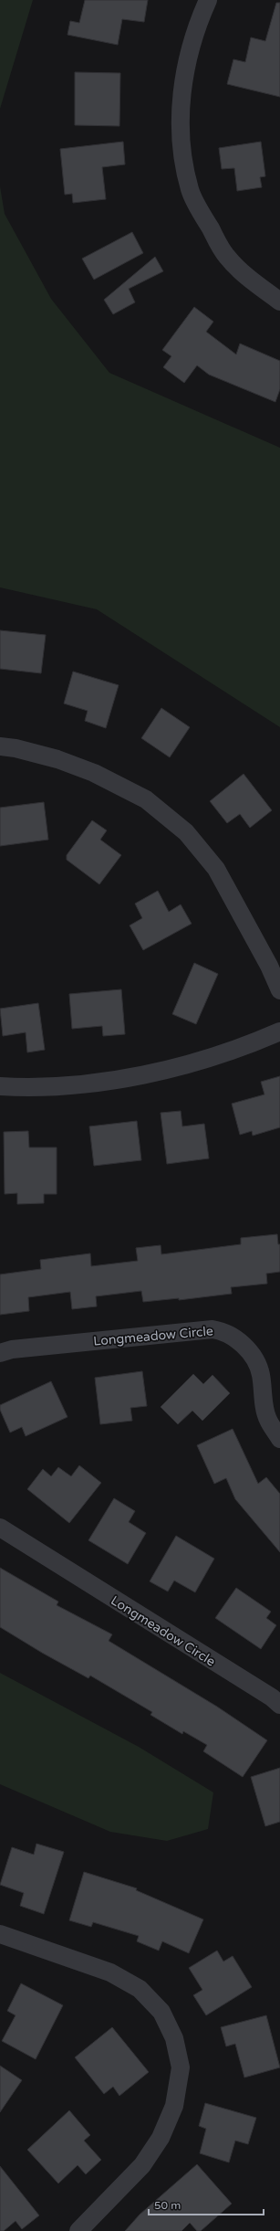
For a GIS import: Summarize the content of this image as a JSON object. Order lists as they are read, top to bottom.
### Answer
{
  "streets": {
    "street": ["Longmeadow Circle"]
  },
  "scale_bar": "50 m"
}
